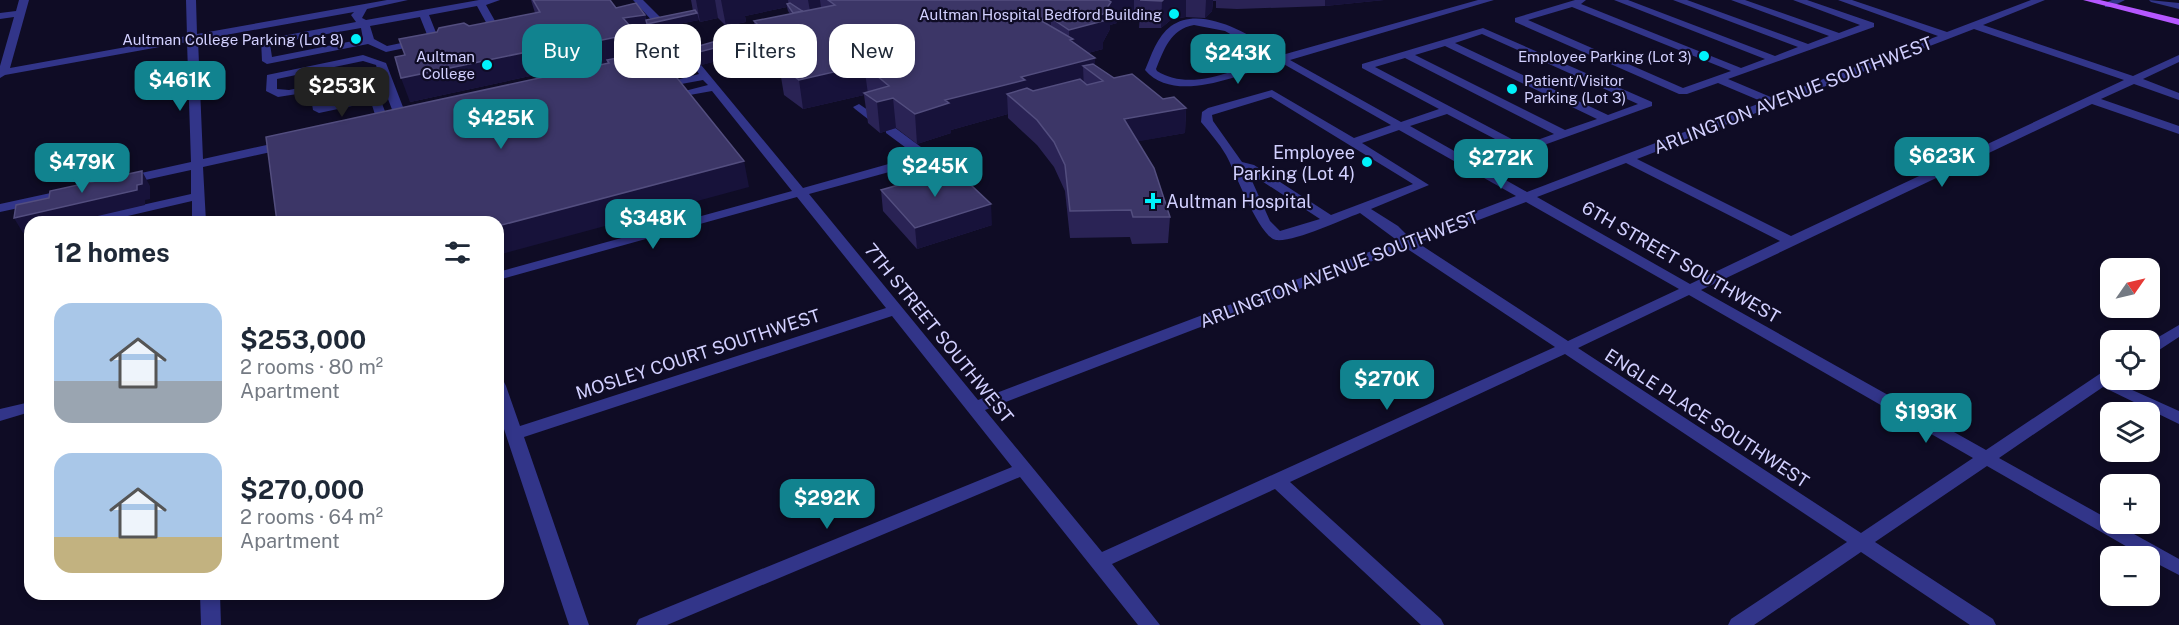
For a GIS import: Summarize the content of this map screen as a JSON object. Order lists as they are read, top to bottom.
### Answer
{
  "streets": {
    "street": [
      "ARLINGTON AVENUE SOUTHWEST",
      "6TH STREET SOUTHWEST",
      "7TH STREET SOUTHWEST",
      "MOSLEY COURT SOUTHWEST",
      "ENGLE PLACE SOUTHWEST"
    ]
  },
  "crossings": [
    ["ARLINGTON AVENUE SOUTHWEST", "6TH STREET SOUTHWEST"],
    ["ARLINGTON AVENUE SOUTHWEST", "7TH STREET SOUTHWEST"],
    ["ARLINGTON AVENUE SOUTHWEST", "ENGLE PLACE SOUTHWEST"],
    ["7TH STREET SOUTHWEST", "MOSLEY COURT SOUTHWEST"]
  ],
  "places": {
    "other": [
      "Aultman Hospital Bedford Building",
      "Aultman College Parking (Lot 8)",
      "Employee Parking (Lot 3)",
      "Aultman College",
      "Patient/Visitor Parking (Lot 3)",
      "Employee Parking (Lot 4)"
    ],
    "health": ["Aultman Hospital"]
  },
  "north": "top right",
  "page": {
    "chip": [
      "Buy",
      "Rent",
      "Filters",
      "New"
    ],
    "price": [
      "$243K",
      "$461K",
      "$253K",
      "$425K",
      "$623K",
      "$272K",
      "$479K",
      "$245K",
      "$348K",
      "$270K",
      "$193K",
      "$292K"
    ],
    "heading": "12 homes",
    "map_buttons": ["+", "−"],
    "list": [
      {
        "name": "$253,000",
        "note": "2 rooms · 80 m² · Apartment"
      },
      {
        "name": "$270,000",
        "note": "2 rooms · 64 m² · Apartment"
      }
    ]
  }
}
